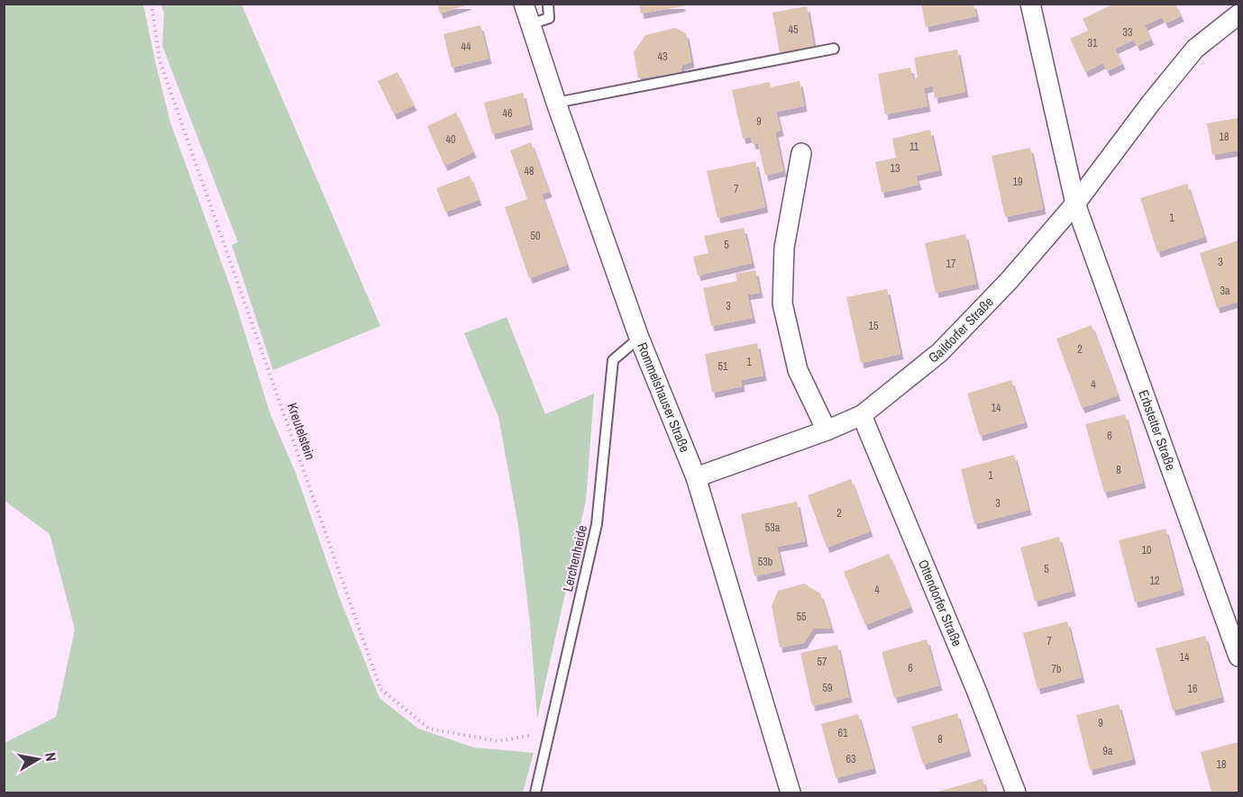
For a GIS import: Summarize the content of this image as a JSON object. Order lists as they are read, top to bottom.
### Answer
{
  "streets": {
    "street": [
      "Gaildorfer Straße",
      "Rommelshauser Straße",
      "Erbstetter Straße",
      "Ottendorfer Straße"
    ],
    "lane": ["Lerchenheide"],
    "path": ["Kreutelstein"]
  },
  "crossings": [
    ["Gaildorfer Straße", "Rommelshauser Straße"],
    ["Gaildorfer Straße", "Erbstetter Straße"],
    ["Gaildorfer Straße", "Ottendorfer Straße"],
    ["Rommelshauser Straße", "Lerchenheide"],
    ["Kreutelstein", "Lerchenheide"]
  ],
  "house_numbers": [
    "45",
    "33",
    "31",
    "44",
    "43",
    "46",
    "9",
    "18",
    "40",
    "11",
    "13",
    "48",
    "19",
    "7",
    "1",
    "50",
    "5",
    "3",
    "17",
    "3a",
    "3",
    "15",
    "2",
    "1",
    "51",
    "4",
    "14",
    "6",
    "8",
    "1",
    "3",
    "2",
    "53a",
    "10",
    "53b",
    "5",
    "12",
    "4",
    "55",
    "7",
    "14",
    "57",
    "6",
    "7b",
    "59",
    "16",
    "9",
    "61",
    "8",
    "9a",
    "63",
    "18"
  ],
  "north": "right"
}
